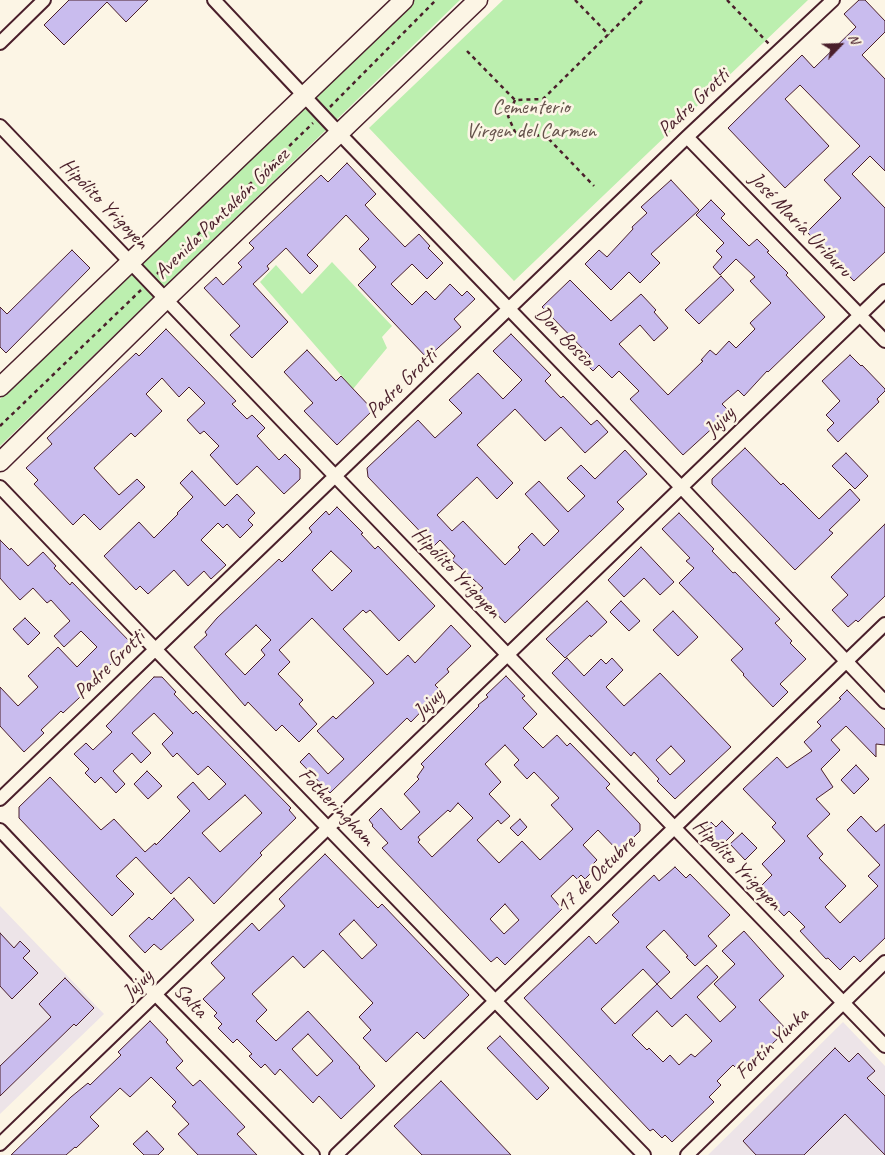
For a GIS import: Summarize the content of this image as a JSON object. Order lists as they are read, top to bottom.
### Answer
{
  "streets": {
    "main road": ["Avenida Pantaleón Gómez"],
    "street": [
      "Padre Grotti",
      "Hipólito Yrigoyen",
      "José María Uriburu",
      "Don Bosco",
      "Jujuy",
      "Fotheringham",
      "17 de Octubre",
      "Salta",
      "Fortín Yunka"
    ]
  },
  "crossings": [
    ["Padre Grotti", "Hipólito Yrigoyen"],
    ["Padre Grotti", "José María Uriburu"],
    ["Padre Grotti", "Don Bosco"],
    ["Padre Grotti", "Fotheringham"],
    ["Hipólito Yrigoyen", "Avenida Pantaleón Gómez"],
    ["Hipólito Yrigoyen", "Jujuy"],
    ["Hipólito Yrigoyen", "17 de Octubre"],
    ["Hipólito Yrigoyen", "Fortín Yunka"],
    ["Avenida Pantaleón Gómez", "Don Bosco"],
    ["José María Uriburu", "Jujuy"],
    ["Don Bosco", "Jujuy"],
    ["Don Bosco", "17 de Octubre"],
    ["Jujuy", "Fotheringham"],
    ["Jujuy", "Salta"],
    ["Fotheringham", "17 de Octubre"]
  ],
  "parks": ["Cementerio Virgen del Carmen"],
  "north": "top right"
}
